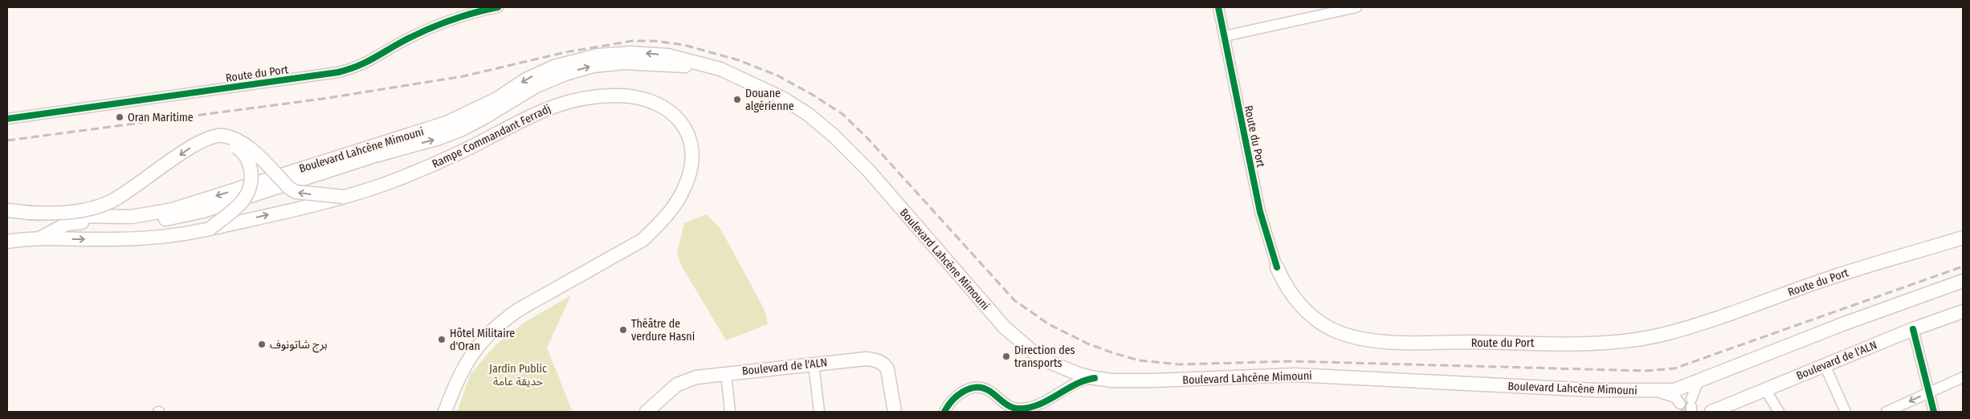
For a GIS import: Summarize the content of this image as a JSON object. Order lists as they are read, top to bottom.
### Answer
{
  "streets": {
    "main road": [
      "Route du Port",
      "Rampe Commandant Ferradj",
      "Boulevard Lahcène Mimouni",
      "Boulevard de l'ALN"
    ]
  },
  "crossings": [
    ["Rampe Commandant Ferradj", "Boulevard Lahcène Mimouni"]
  ],
  "parks": ["Jardin Public حديقة عامة"],
  "places": [
    "Douane algérienne",
    "Oran Maritime",
    "Théâtre de verdure Hasni",
    "Hôtel Militaire d'Oran",
    "برج شاتونوف",
    "Direction des transports"
  ]
}
